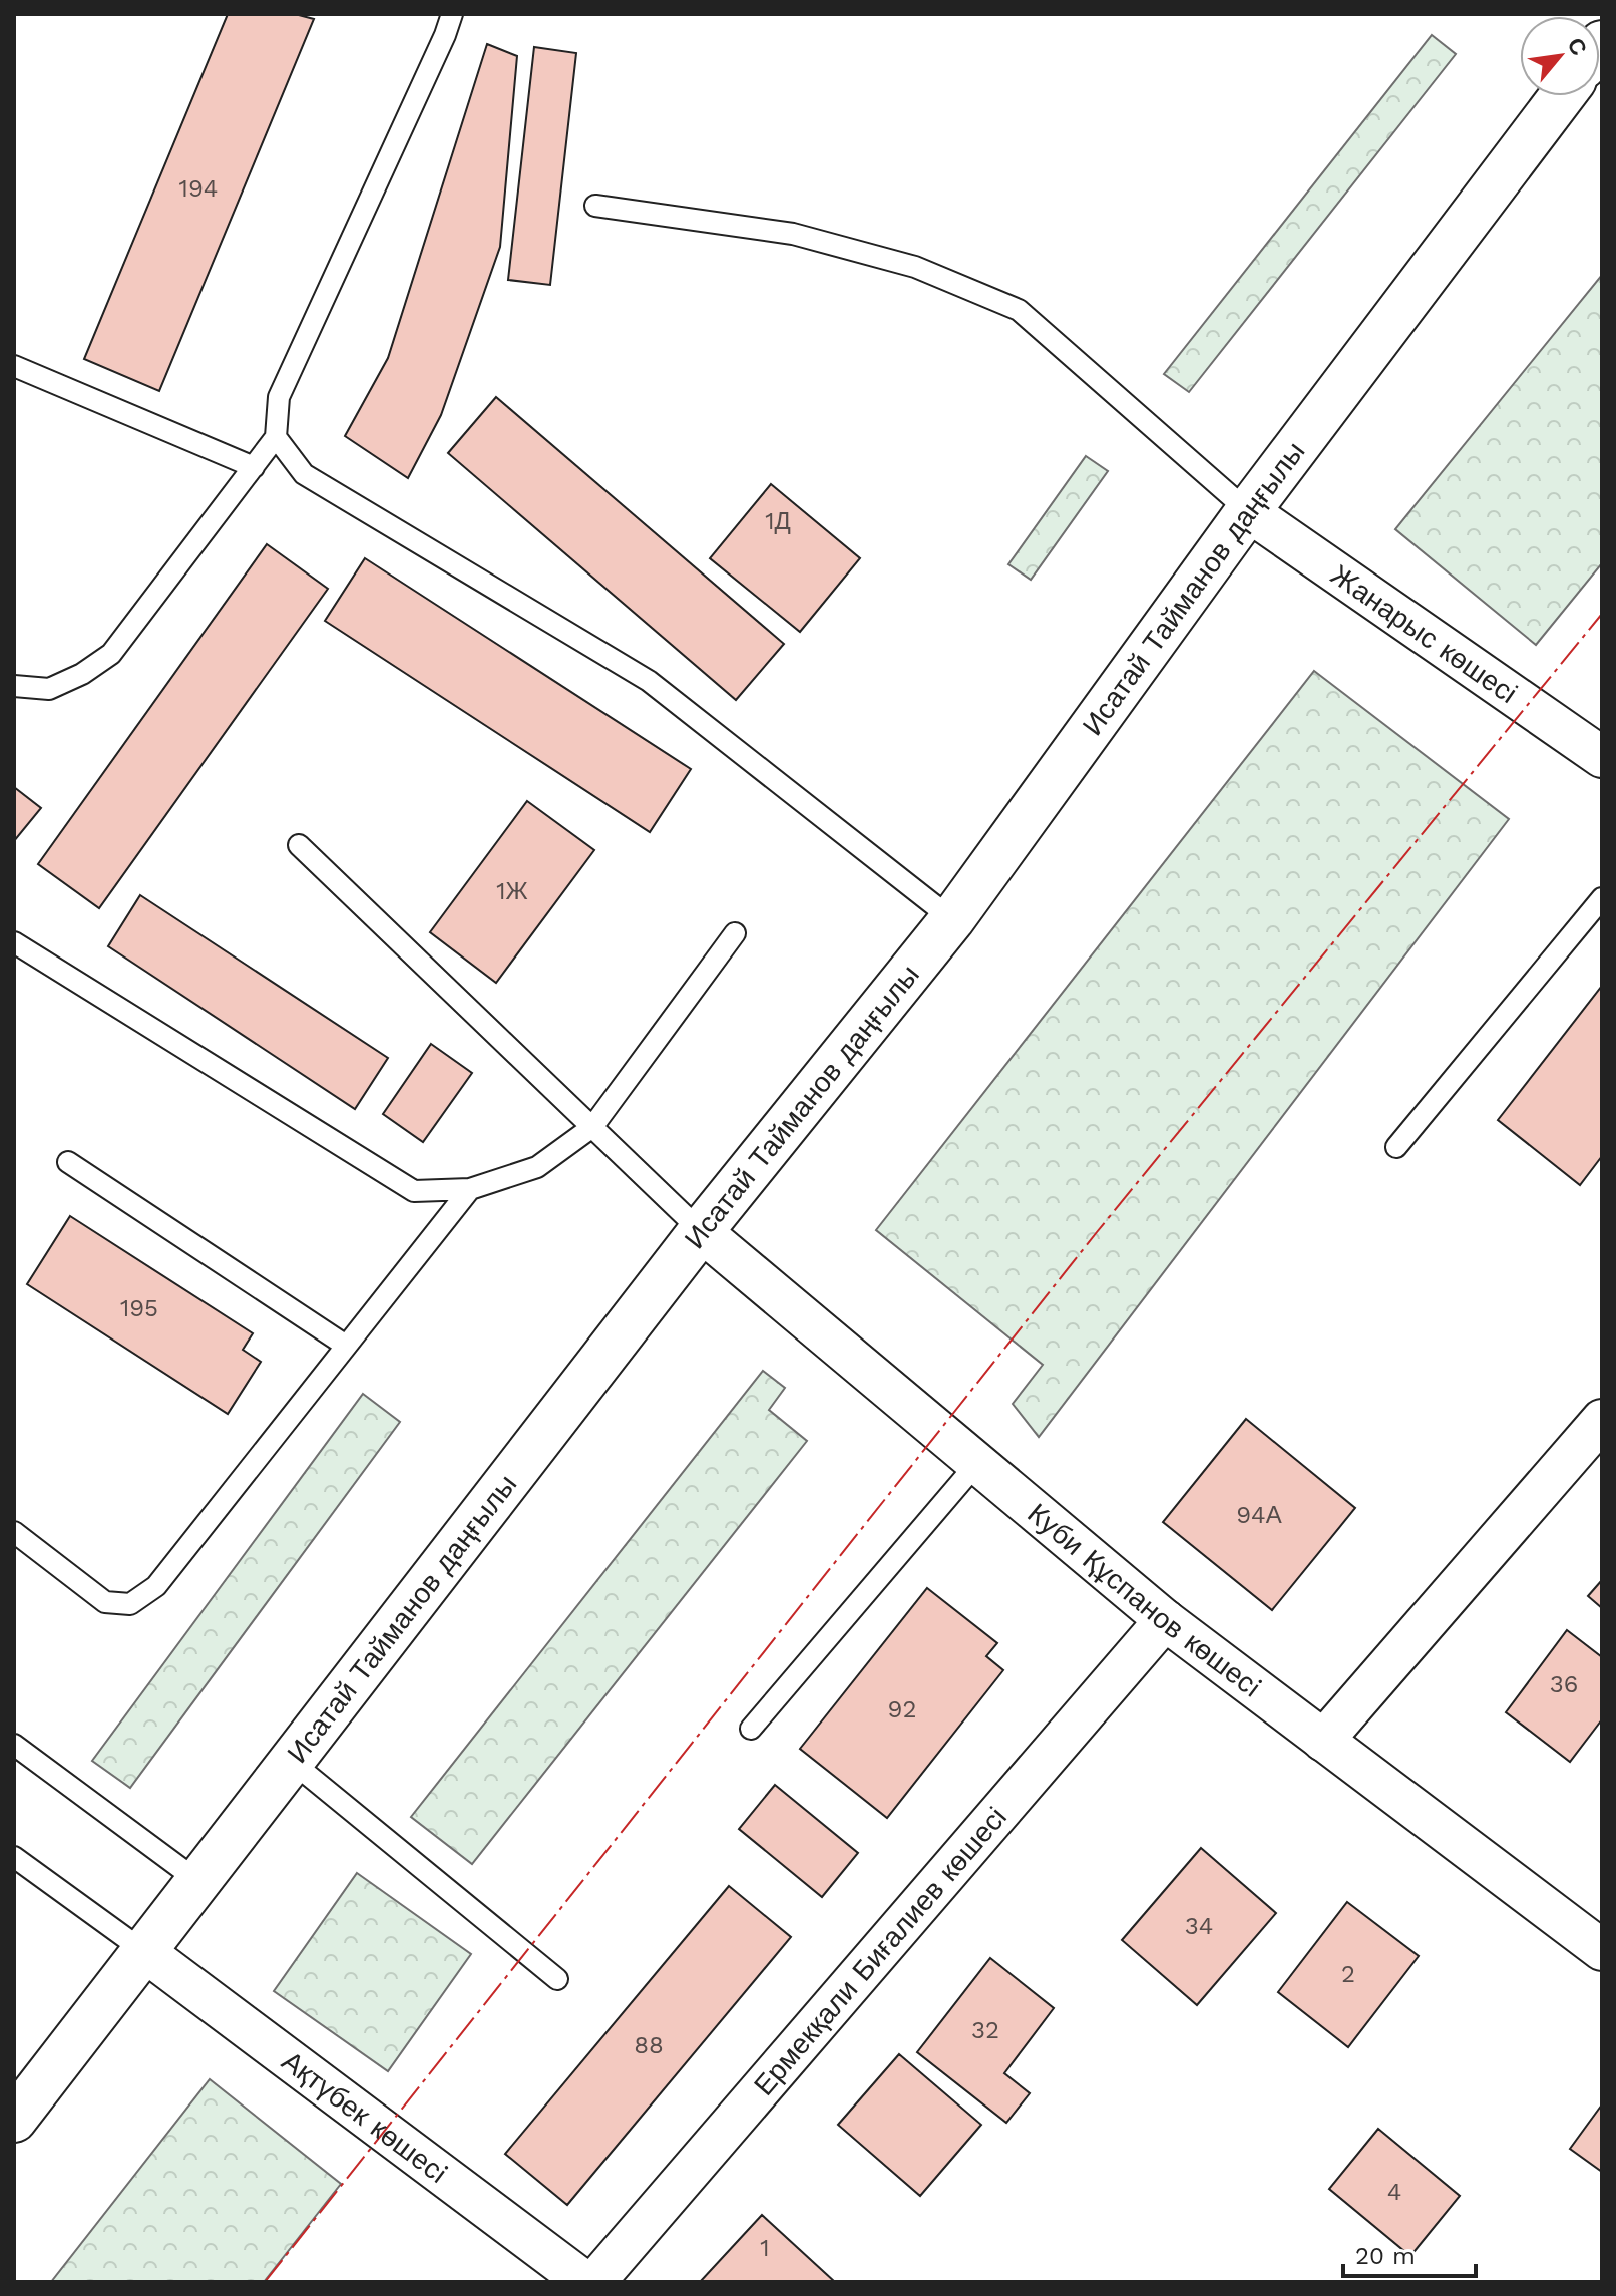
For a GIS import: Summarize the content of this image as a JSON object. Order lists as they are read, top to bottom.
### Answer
{
  "streets": {
    "main road": ["Исатай Тайманов даңғылы"],
    "street": [
      "Жанарыс көшесі",
      "Куби Құспанов көшесi",
      "Ермекқали Биғалиев көшесі",
      "Ақтүбек көшесi"
    ]
  },
  "crossings": [
    ["Исатай Тайманов даңғылы", "Жанарыс көшесі"],
    ["Исатай Тайманов даңғылы", "Куби Құспанов көшесi"],
    ["Исатай Тайманов даңғылы", "Ақтүбек көшесi"],
    ["Куби Құспанов көшесi", "Ермекқали Биғалиев көшесі"]
  ],
  "house_numbers": [
    "194",
    "1Д",
    "1Ж",
    "195",
    "94А",
    "36",
    "92",
    "34",
    "2",
    "32",
    "88",
    "4",
    "1"
  ],
  "scale_bar": "20 m",
  "north": "top right"
}
